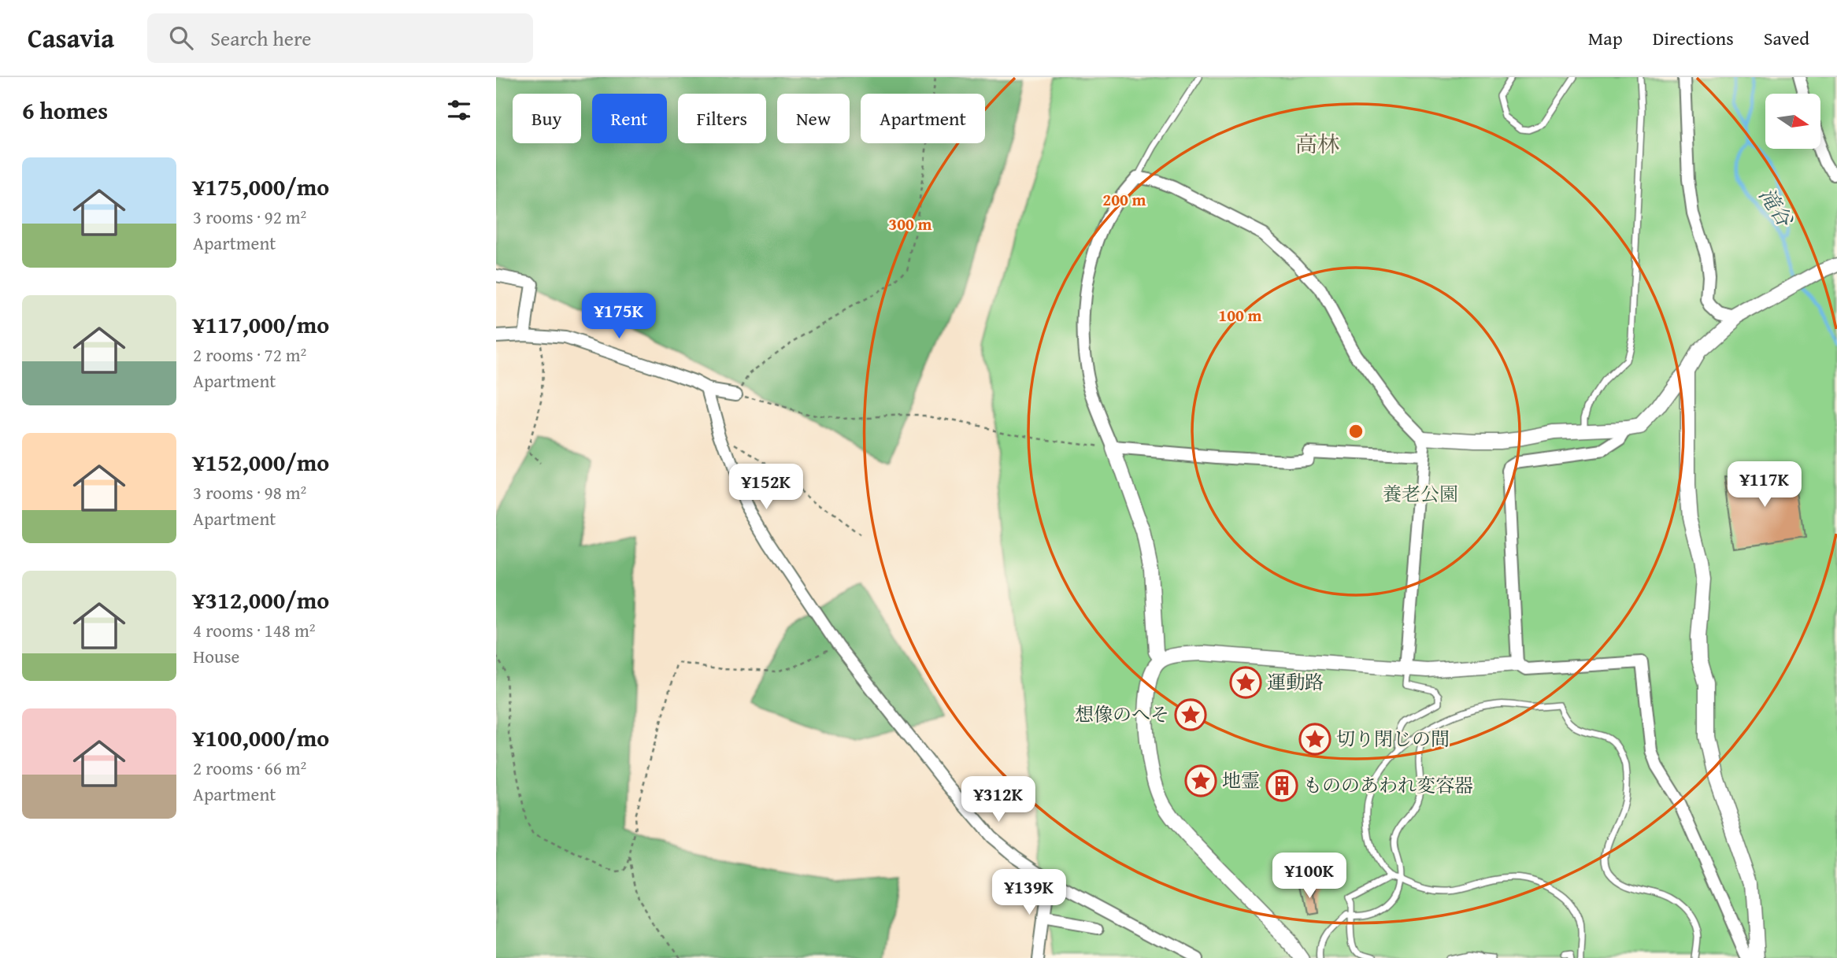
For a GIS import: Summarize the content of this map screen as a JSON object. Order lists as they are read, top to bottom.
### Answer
{
  "districts": ["高林"],
  "water": ["滝谷"],
  "parks": ["養老公園"],
  "places": {
    "place": [
      "運動路",
      "想像のへそ",
      "切り閉じの間",
      "地霊"
    ],
    "building": ["もののあわれ変容器"]
  },
  "north": "right",
  "page": {
    "header": "Casavia",
    "search": "Search here",
    "nav": ["Map", "Directions", "Saved"],
    "heading": "6 homes",
    "chip": [
      "Buy",
      "Rent",
      "Filters",
      "New",
      "Apartment"
    ],
    "list": [
      {
        "name": "¥175,000/mo",
        "note": "3 rooms · 92 m² · Apartment"
      },
      {
        "name": "¥117,000/mo",
        "note": "2 rooms · 72 m² · Apartment"
      },
      {
        "name": "¥152,000/mo",
        "note": "3 rooms · 98 m² · Apartment"
      },
      {
        "name": "¥312,000/mo",
        "note": "4 rooms · 148 m² · House"
      },
      {
        "name": "¥100,000/mo",
        "note": "2 rooms · 66 m² · Apartment"
      }
    ],
    "price": [
      "¥175K",
      "¥117K",
      "¥152K",
      "¥312K",
      "¥100K",
      "¥139K"
    ]
  },
  "rings": ["200 m", "300 m", "100 m"]
}
